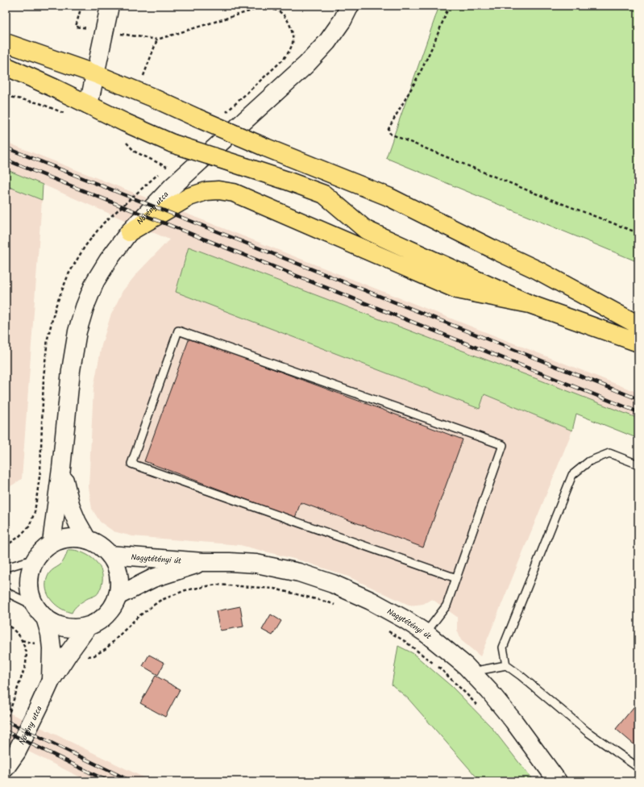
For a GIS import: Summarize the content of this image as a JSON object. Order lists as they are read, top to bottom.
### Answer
{
  "streets": {
    "main road": ["Növény utca", "Nagytétényi út"]
  },
  "crossings": [
    ["Növény utca", "Nagytétényi út"]
  ]
}
